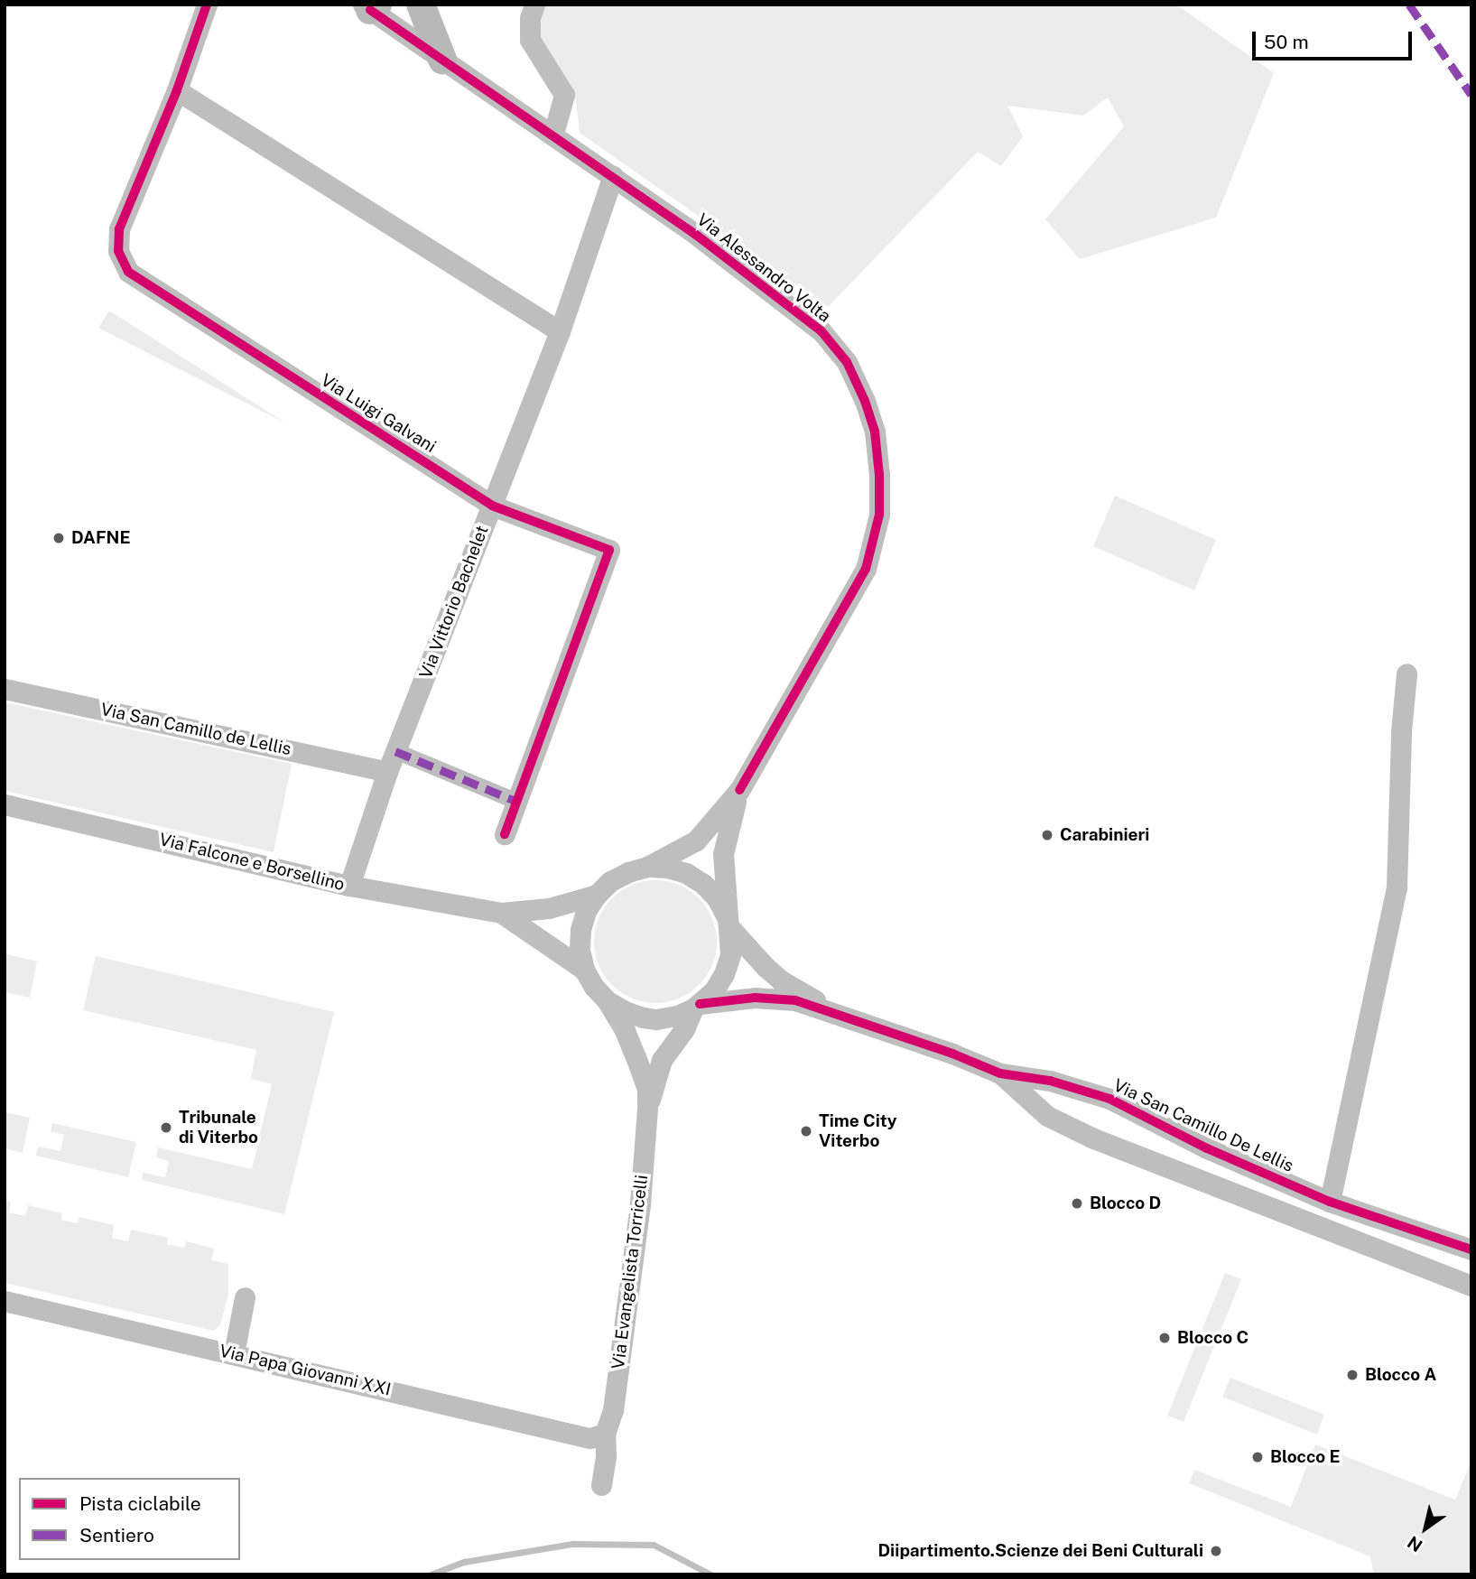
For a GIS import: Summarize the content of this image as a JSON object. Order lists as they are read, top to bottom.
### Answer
{
  "streets": {
    "street": [
      "Via Alessandro Volta",
      "Via Luigi Galvani",
      "Via Vittorio Bachelet",
      "Via San Camillo de Lellis",
      "Via Falcone e Borsellino",
      "Via San Camillo De Lellis",
      "Via Evangelista Torricelli",
      "Via Papa Giovanni XXI"
    ]
  },
  "crossings": [
    ["Via Alessandro Volta", "Via Vittorio Bachelet"],
    ["Via Alessandro Volta", "Via Falcone e Borsellino"],
    ["Via Alessandro Volta", "Via San Camillo De Lellis"],
    ["Via Alessandro Volta", "Via Evangelista Torricelli"],
    ["Via Luigi Galvani", "Via Vittorio Bachelet"],
    ["Via Vittorio Bachelet", "Via San Camillo de Lellis"],
    ["Via Vittorio Bachelet", "Via Falcone e Borsellino"],
    ["Via Falcone e Borsellino", "Via San Camillo De Lellis"],
    ["Via Falcone e Borsellino", "Via Evangelista Torricelli"],
    ["Via San Camillo De Lellis", "Via Evangelista Torricelli"],
    ["Via Evangelista Torricelli", "Via Papa Giovanni XXI"]
  ],
  "places": [
    "DAFNE",
    "Carabinieri",
    "Tribunale di Viterbo",
    "Time City Viterbo",
    "Blocco D",
    "Blocco C",
    "Blocco A",
    "Blocco E",
    "Diipartimento.Scienze dei Beni Culturali"
  ],
  "legend": ["Pista ciclabile", "Sentiero"],
  "scale_bar": "50 m",
  "north": "bottom left"
}
